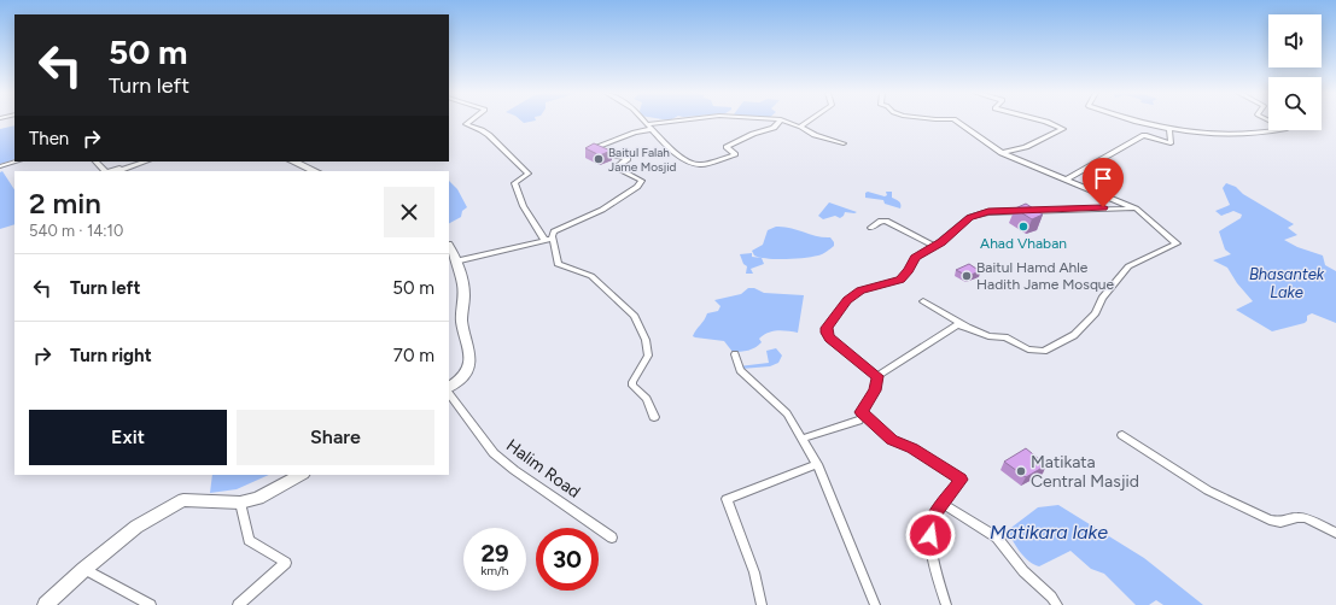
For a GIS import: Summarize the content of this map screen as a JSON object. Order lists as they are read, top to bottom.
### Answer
{
  "streets": {
    "street": ["Halim Road"]
  },
  "water": ["Bhasantek Lake", "Matikara lake"],
  "places": [
    "Baitul Falah Jame Mosjid",
    "Ahad Vhaban",
    "Baitul Hamd Ahle Hadith Jame Mosque",
    "Matikata Central Masjid"
  ],
  "page": {
    "turn": ["50 m", "Turn left"],
    "then": "Then",
    "heading": ["2 min", "540 m · 14:10"],
    "list": [
      {
        "name": "Turn left",
        "value": "50 m"
      },
      {
        "name": "Turn right",
        "value": "70 m"
      }
    ],
    "buttons": ["Exit", "Share"],
    "speed": "29 km/h",
    "limit": "30"
  }
}
